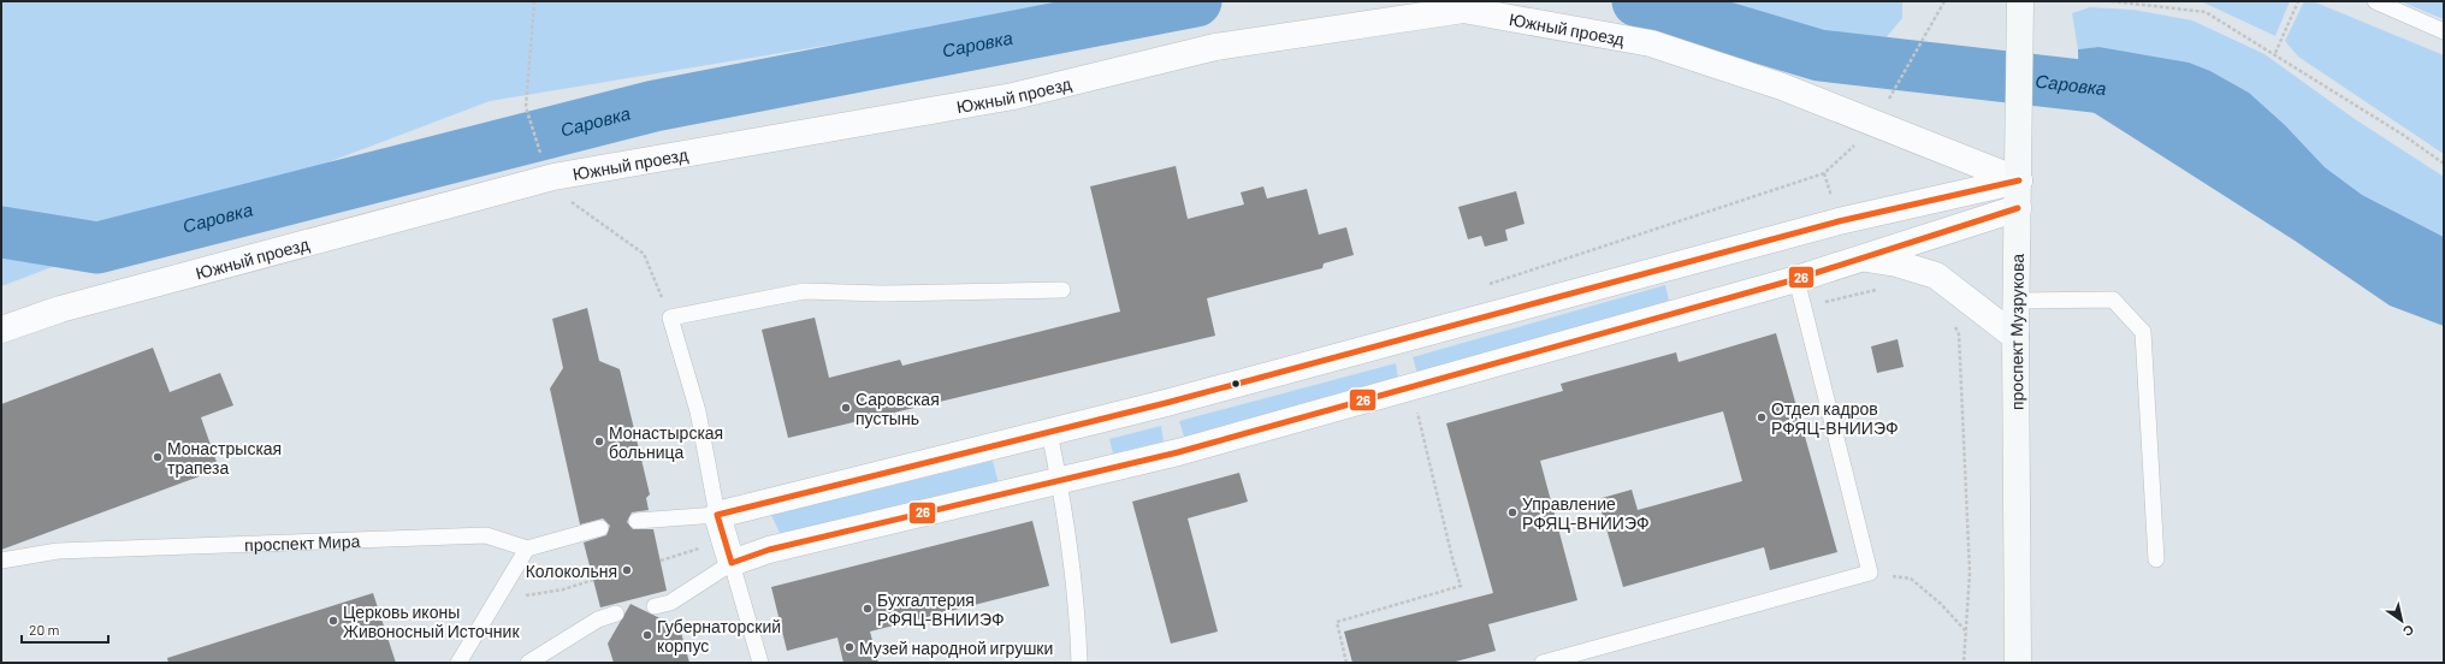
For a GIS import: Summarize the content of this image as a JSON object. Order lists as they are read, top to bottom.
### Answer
{
  "streets": {
    "main road": ["проспект Музрукова"],
    "street": ["Южный проезд"],
    "lane": ["проспект Мира"]
  },
  "crossings": [
    ["Южный проезд", "проспект Музрукова"]
  ],
  "water": ["Саровка"],
  "places": [
    "Саровская пустынь",
    "Отдел кадров РФЯЦ-ВНИИЭФ",
    "Монастырская больница",
    "Монастрыская трапеза",
    "Управление РФЯЦ-ВНИИЭФ",
    "Колокольня",
    "Бухгалтерия РФЯЦ-ВНИИЭФ",
    "Церковь иконы Живоносный Источник",
    "Губернаторский корпус",
    "Музей народной игрушки"
  ],
  "lines": ["transit line 26"],
  "scale_bar": "20 m",
  "north": "bottom right"
}
